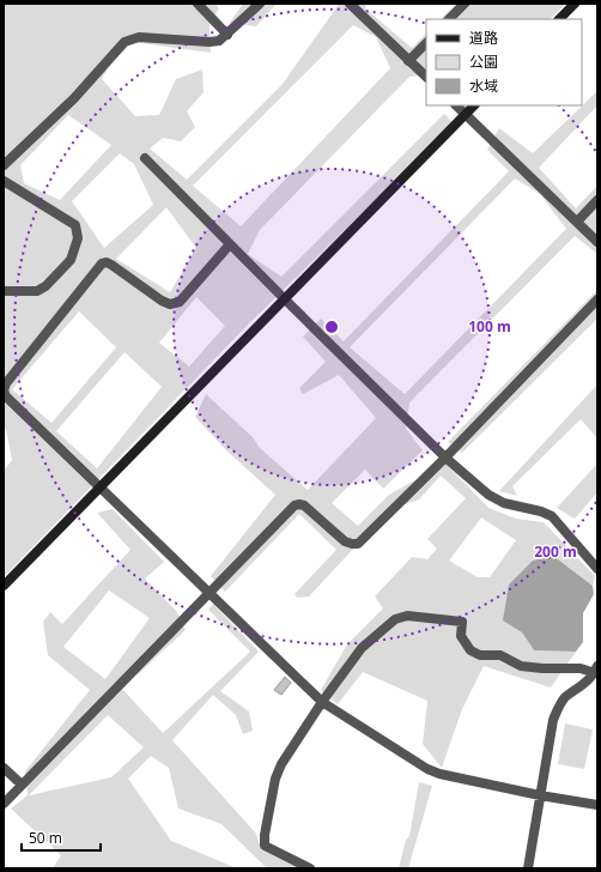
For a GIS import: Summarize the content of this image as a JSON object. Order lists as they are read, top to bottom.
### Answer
{
  "legend": ["道路", "公園", "水域"],
  "scale_bar": "50 m",
  "rings": ["100 m", "200 m"]
}
